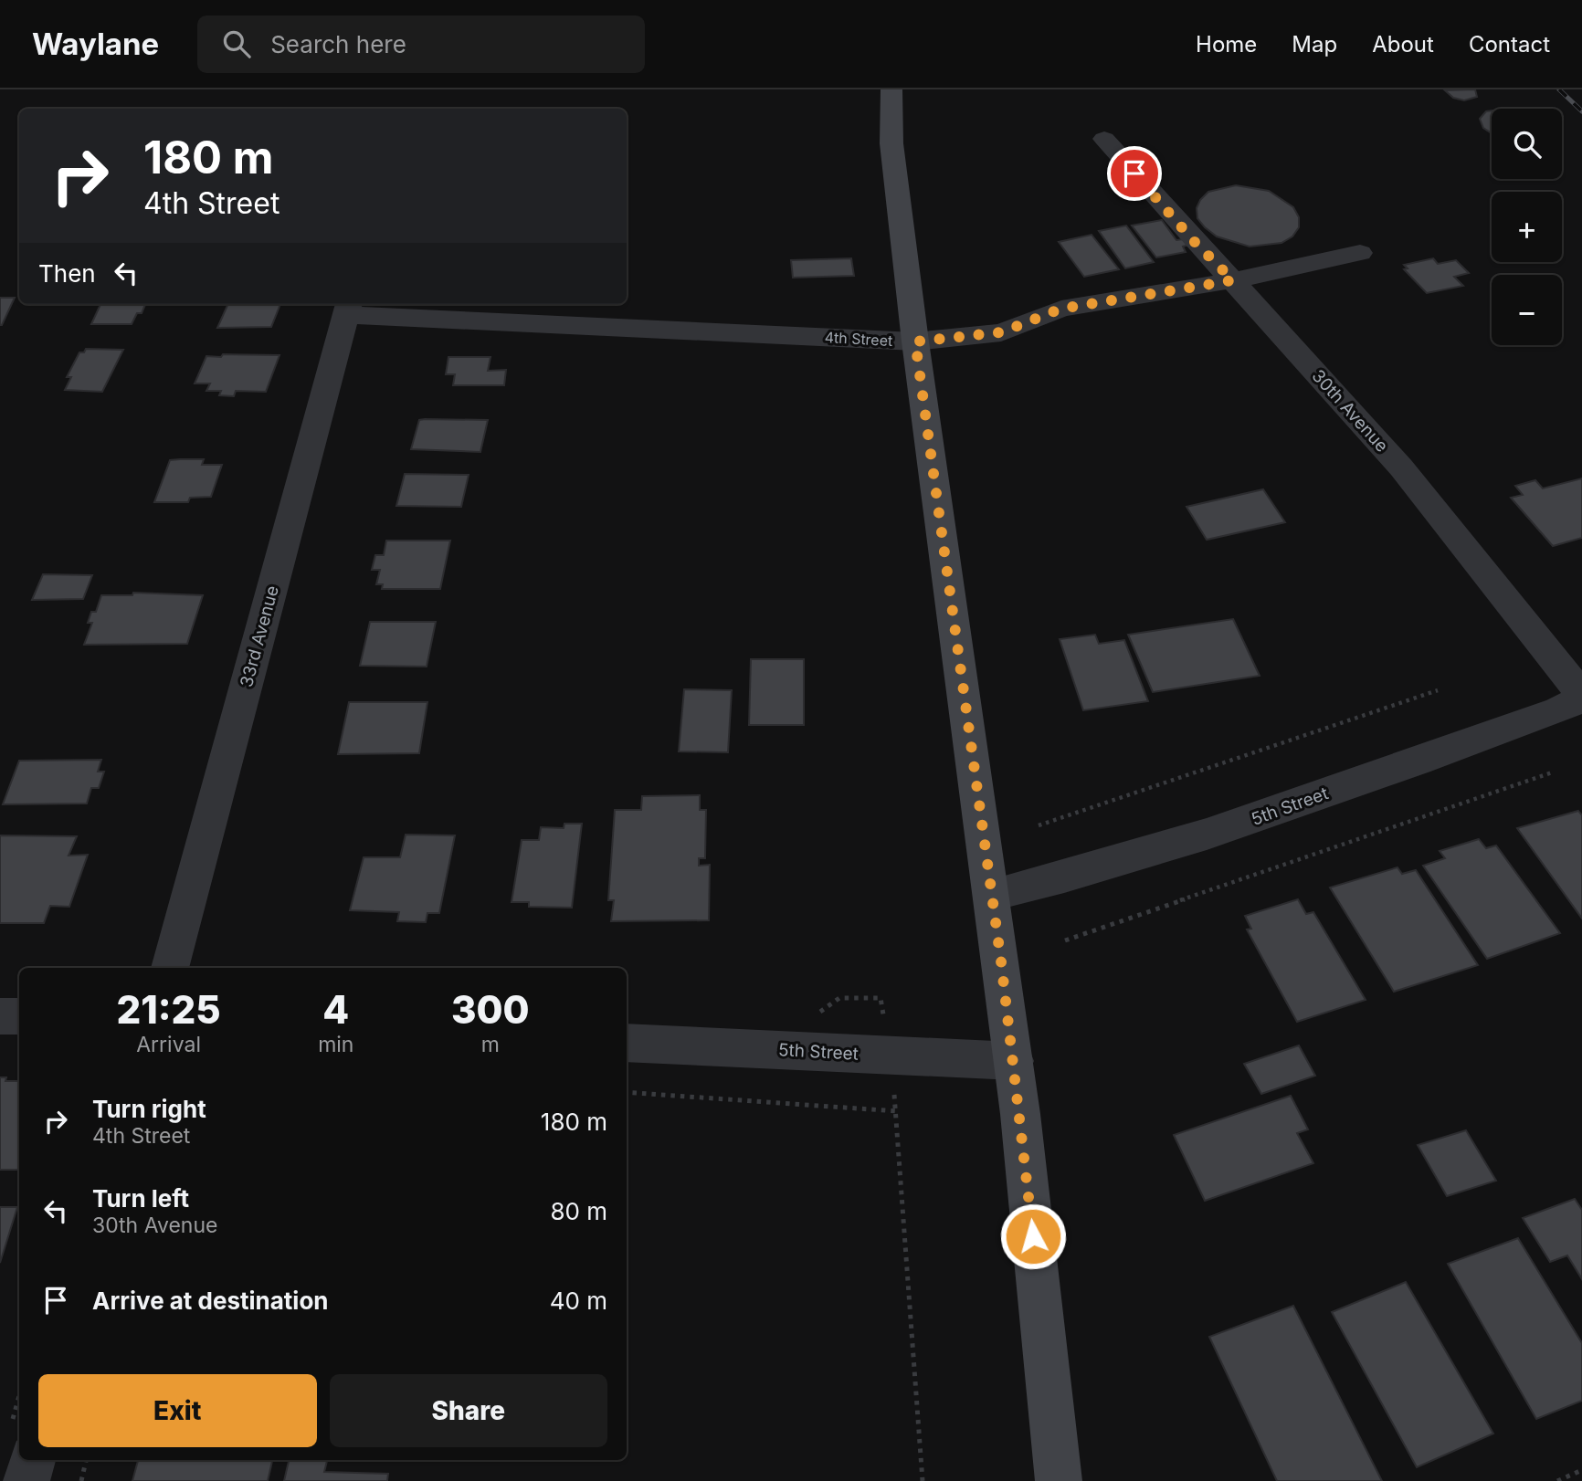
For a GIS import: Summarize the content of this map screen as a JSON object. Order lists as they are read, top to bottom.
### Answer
{
  "streets": {
    "street": [
      "4th Street",
      "30th Avenue",
      "33rd Avenue",
      "5th Street"
    ]
  },
  "crossings": [
    ["4th Street", "30th Avenue"],
    ["4th Street", "33rd Avenue"],
    ["30th Avenue", "5th Street"]
  ],
  "page": {
    "header": "Waylane",
    "search": "Search here",
    "nav": [
      "Home",
      "Map",
      "About",
      "Contact"
    ],
    "map_buttons": ["+", "−"],
    "turn": ["180 m", "4th Street"],
    "then": "Then",
    "eta": [
      "21:25",
      "Arrival",
      "4",
      "min",
      "300",
      "m"
    ],
    "list": [
      {
        "name": "Turn right",
        "note": "4th Street",
        "value": "180 m"
      },
      {
        "name": "Turn left",
        "note": "30th Avenue",
        "value": "80 m"
      },
      {
        "name": "Arrive at destination",
        "value": "40 m"
      }
    ],
    "buttons": ["Exit", "Share"]
  }
}
